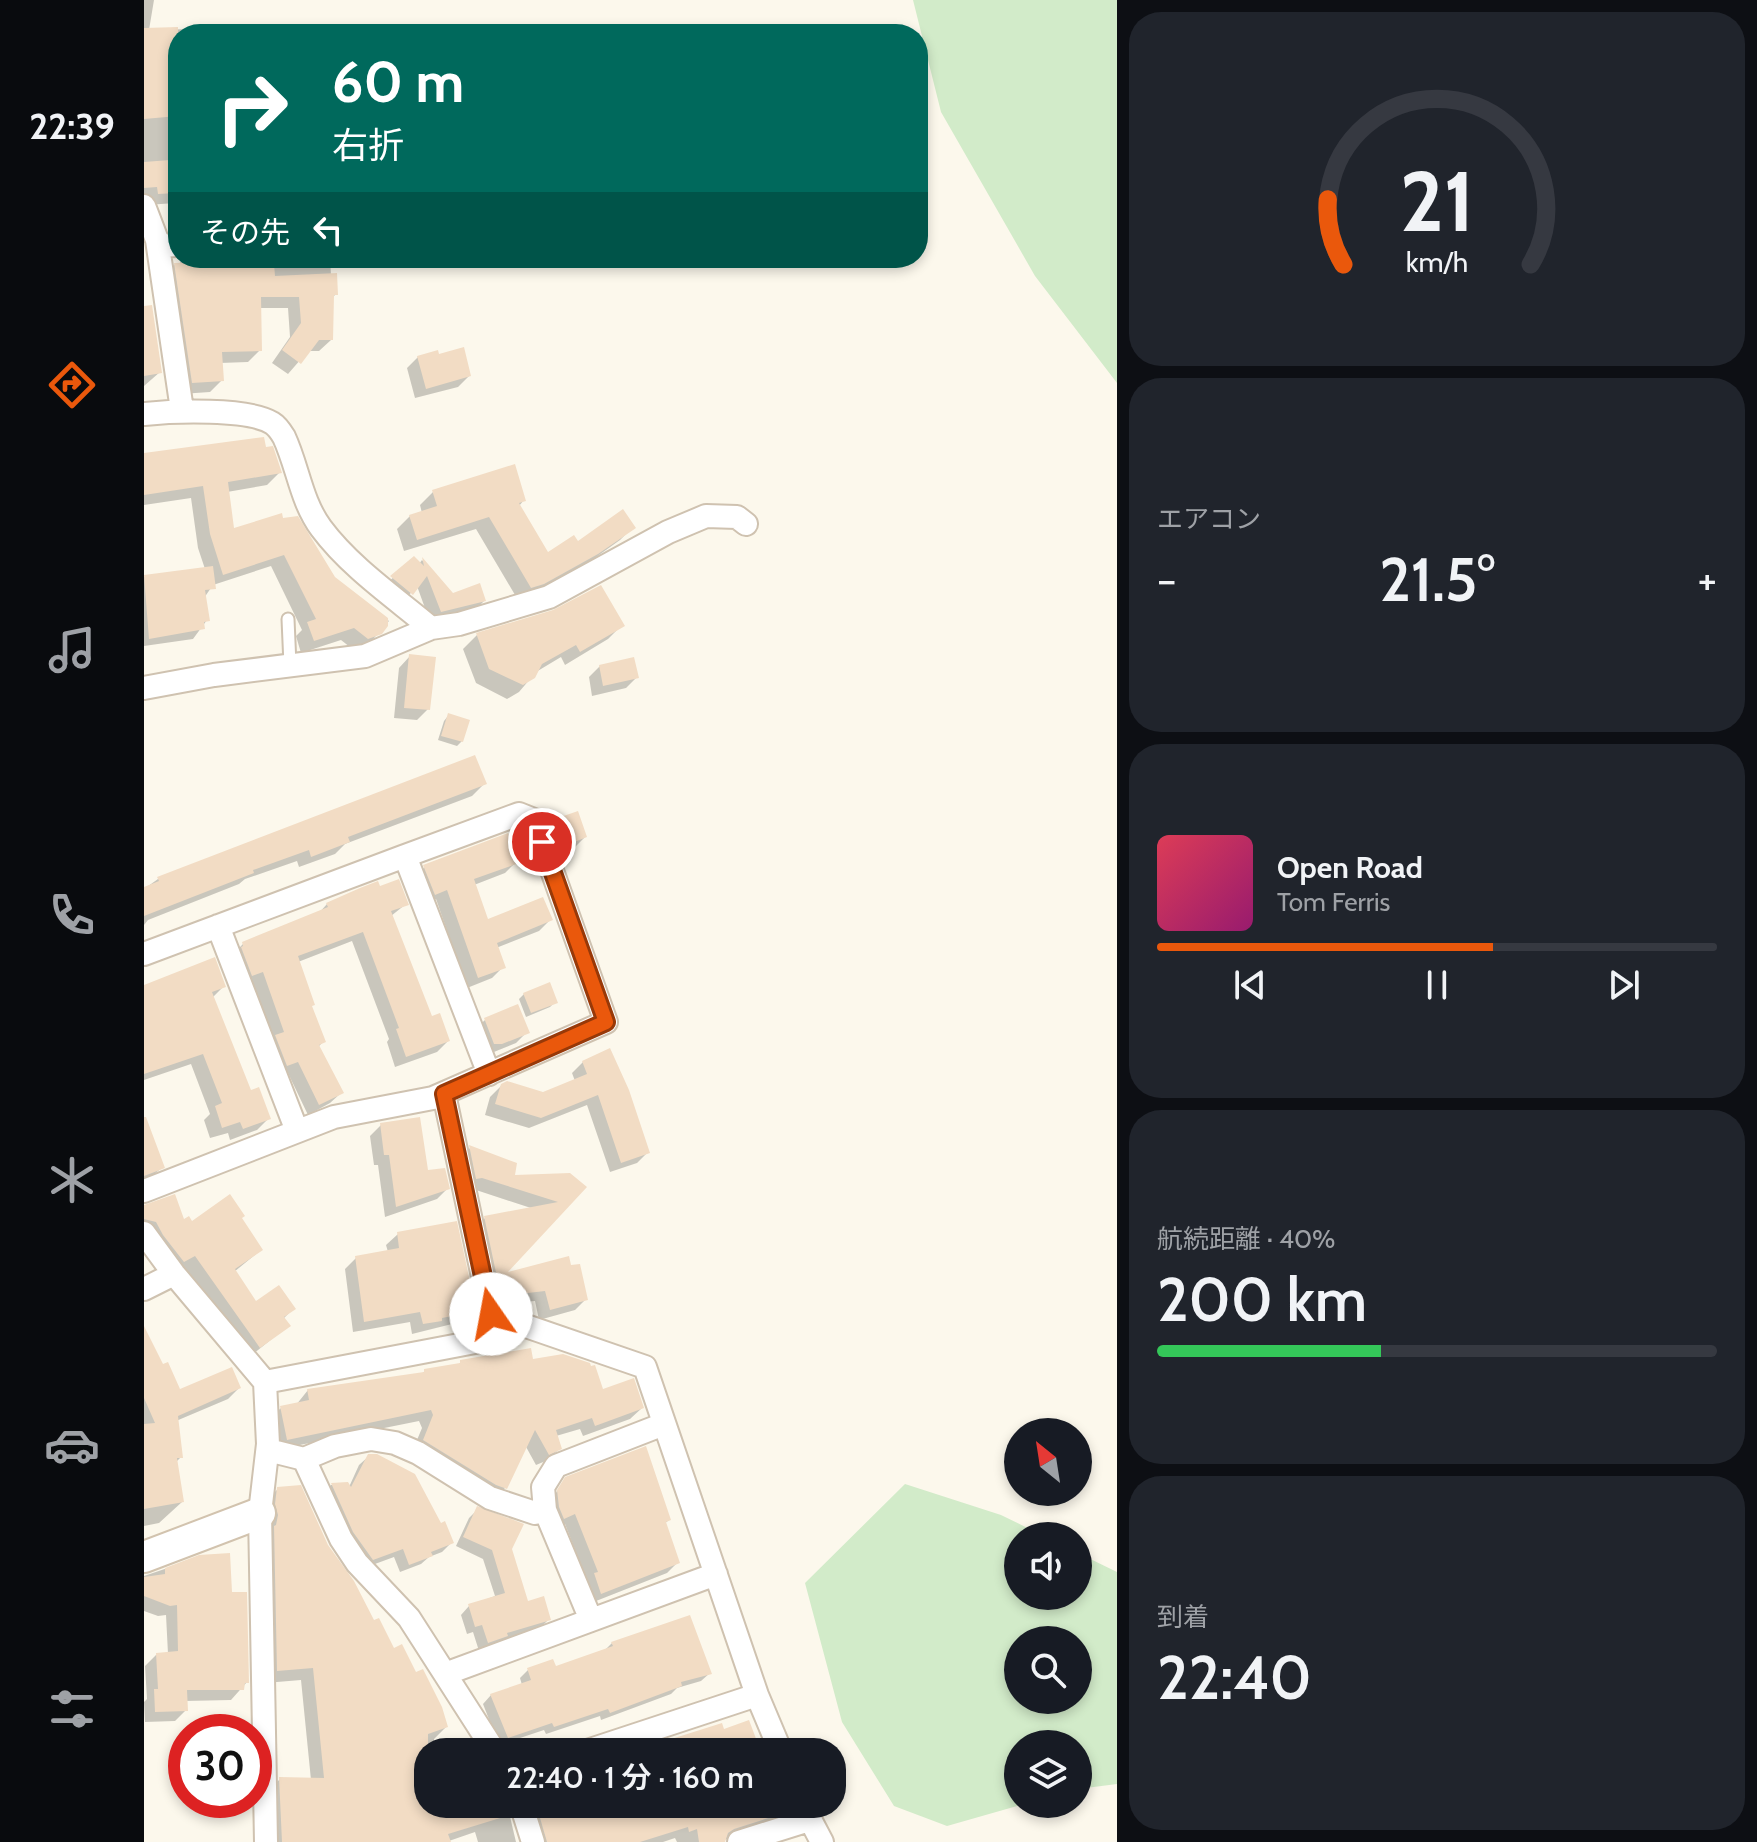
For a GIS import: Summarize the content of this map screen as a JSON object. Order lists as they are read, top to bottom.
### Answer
{
  "north": "top left",
  "page": {
    "tabs": "22:39",
    "turn": ["60 m", "右折"],
    "then": "その先",
    "tile": [
      "エアコン",
      ["航続距離 · 40%", "200 km"],
      ["到着", "22:40"]
    ],
    "heat": ["−", "21.5°", "+"],
    "song": ["Open Road", "Tom Ferris"],
    "limit": "30",
    "trip": "22:40 · 1 分 · 160 m",
    "gauge": ["21", "km/h"]
  }
}
